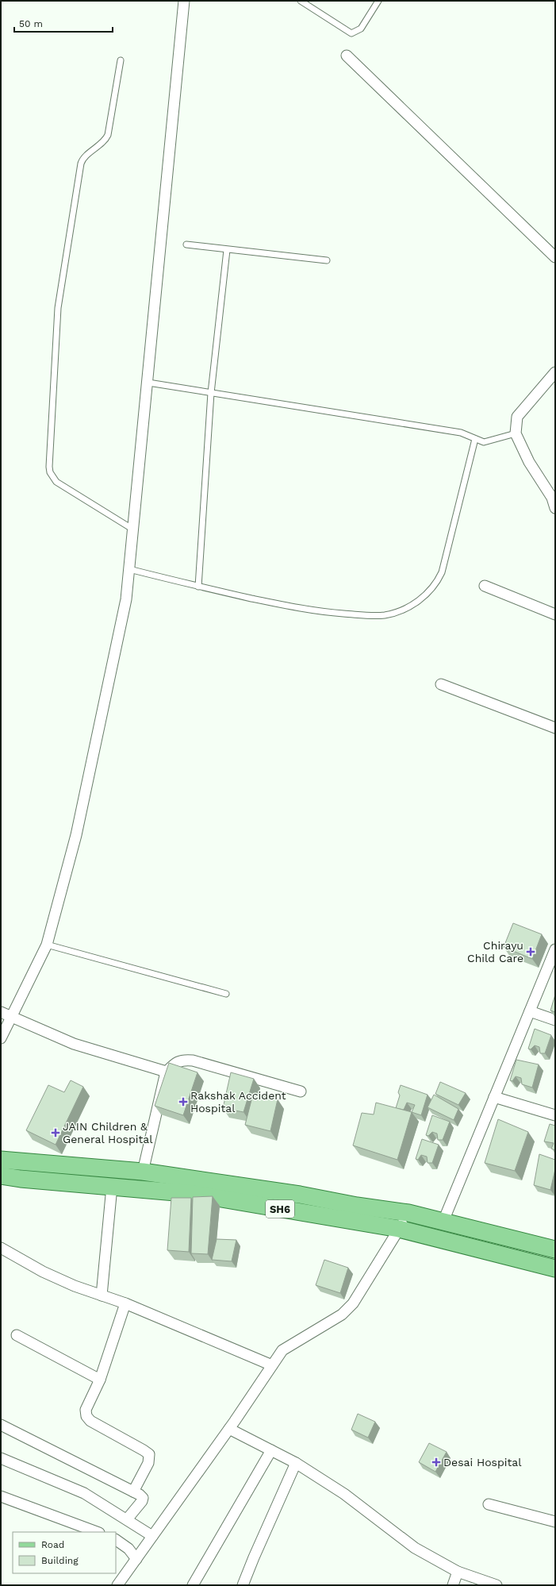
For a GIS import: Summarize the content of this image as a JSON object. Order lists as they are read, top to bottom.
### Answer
{
  "streets": {
    "main road": ["SH6"]
  },
  "places": {
    "health": [
      "Chirayu Child Care",
      "Rakshak Accident Hospital",
      "JAIN Children & General Hospital",
      "Desai Hospital"
    ]
  },
  "legend": ["Road", "Building"],
  "scale_bar": "50 m"
}
